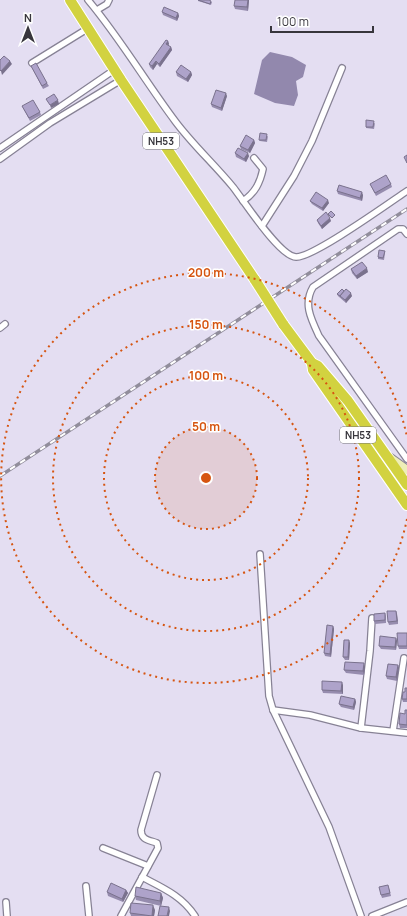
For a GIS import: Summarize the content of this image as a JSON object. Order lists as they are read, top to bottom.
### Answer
{
  "streets": {
    "highway": ["NH53"]
  },
  "scale_bar": "100 m",
  "north": "top",
  "rings": [
    "200 m",
    "150 m",
    "100 m",
    "50 m"
  ]
}
